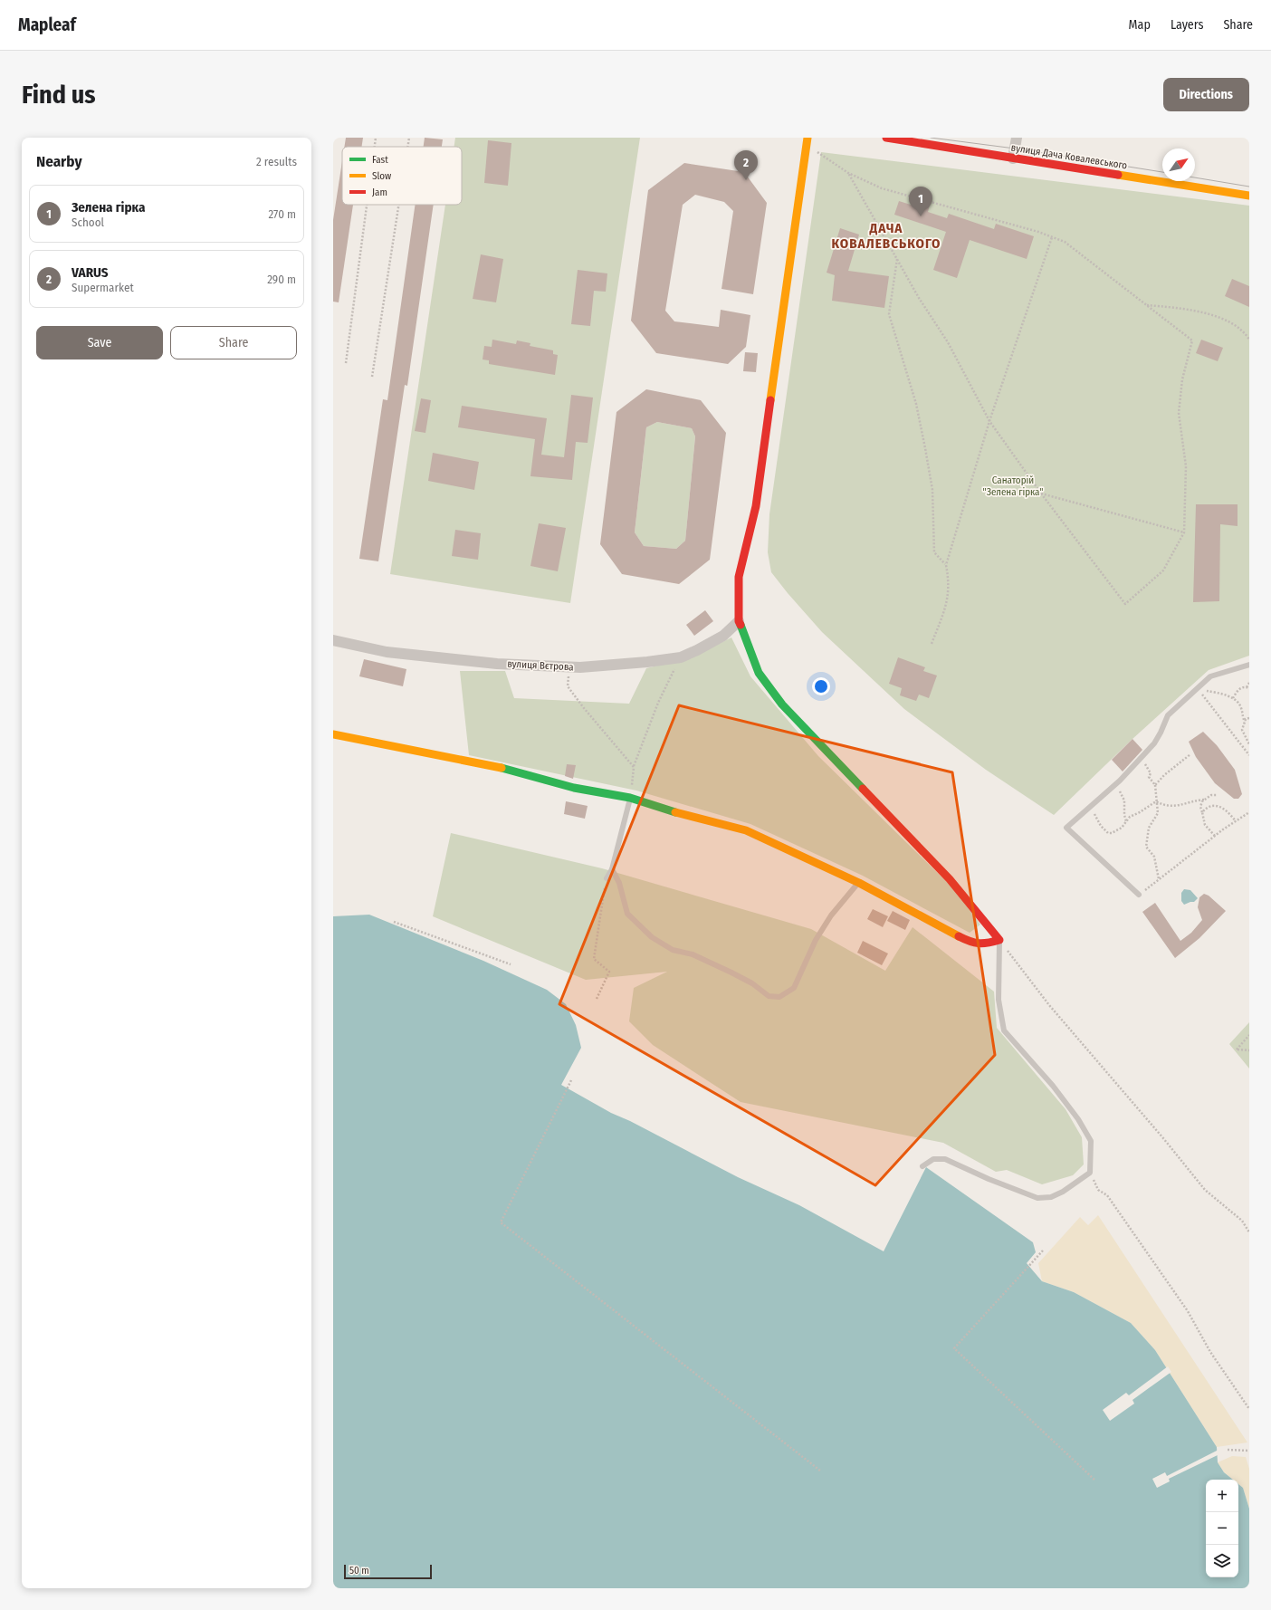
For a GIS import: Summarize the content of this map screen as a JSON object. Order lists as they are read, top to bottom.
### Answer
{
  "streets": {
    "street": ["вулиця Дача Ковалевського", "вулиця Вєтрова"]
  },
  "districts": ["ДАЧА КОВАЛЕВСЬКОГО"],
  "parks": ["Санаторій \"Зелена гірка\""],
  "legend": ["Fast", "Slow", "Jam"],
  "scale_bar": "50 m",
  "north": "top right",
  "page": {
    "header": "Mapleaf",
    "nav": ["Map", "Layers", "Share"],
    "buttons": [
      "Directions",
      ["Save", "Share"]
    ],
    "title": "Find us",
    "heading": ["Nearby", "2 results"],
    "pins": ["2", "1"],
    "list": [
      {
        "mark": "1",
        "name": "Зелена гірка",
        "note": "School",
        "value": "270 m"
      },
      {
        "mark": "2",
        "name": "VARUS",
        "note": "Supermarket",
        "value": "290 m"
      }
    ],
    "map_buttons": ["+", "−"],
    "scale": "50 m"
  }
}
